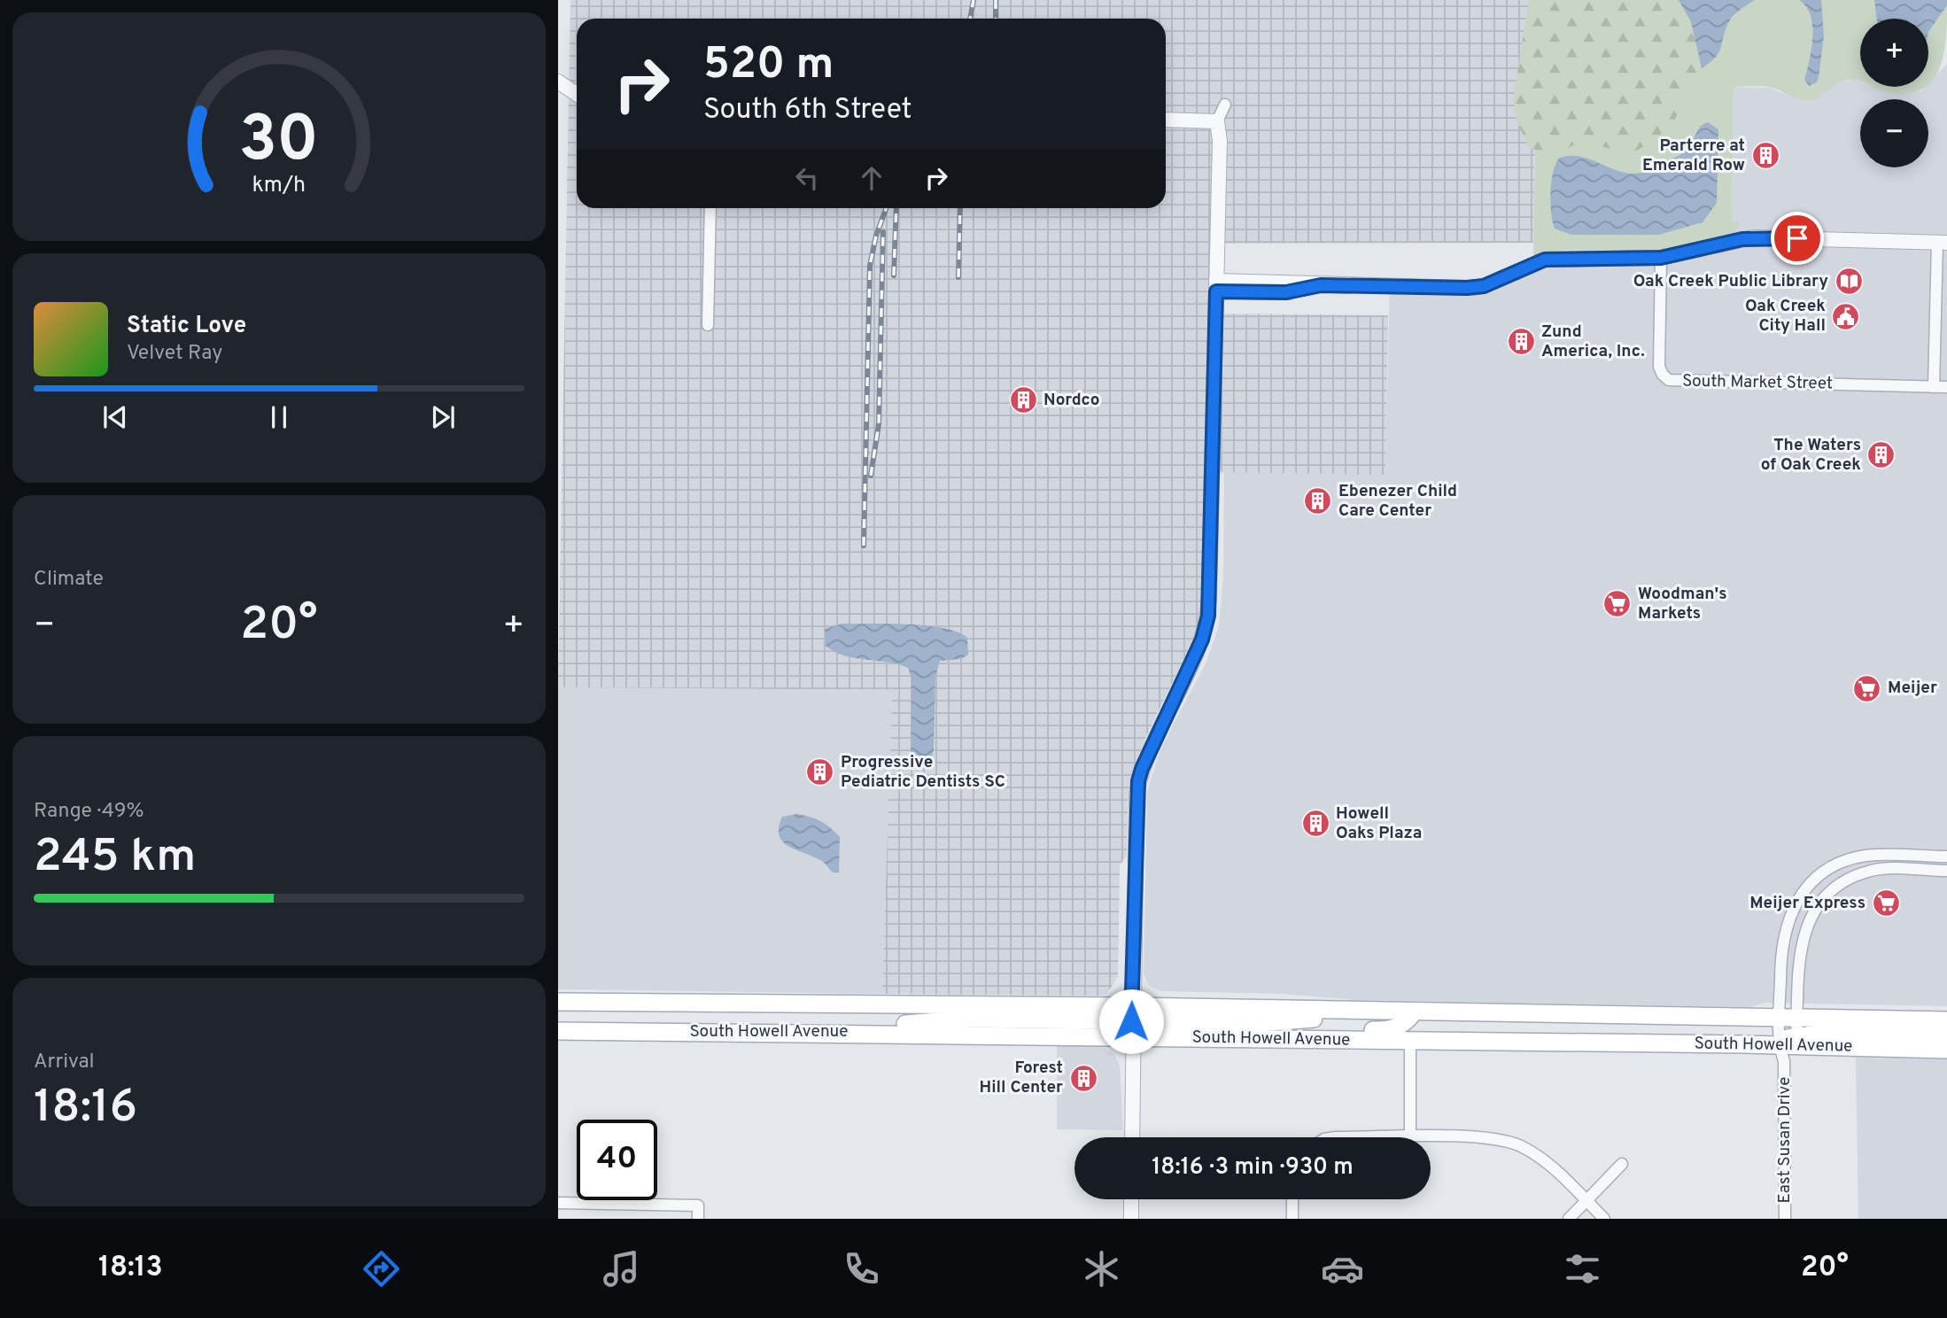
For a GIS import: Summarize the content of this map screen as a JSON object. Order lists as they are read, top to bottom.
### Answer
{
  "streets": {
    "main road": ["South Howell Avenue"],
    "street": ["South Market Street", "East Susan Drive"]
  },
  "crossings": [
    ["South Howell Avenue", "East Susan Drive"]
  ],
  "places": {
    "building": [
      "Parterre at Emerald Row",
      "Zund America, Inc.",
      "Nordco",
      "The Waters of Oak Creek",
      "Ebenezer Child Care Center",
      "Progressive Pediatric Dentists SC",
      "Howell Oaks Plaza",
      "Forest Hill Center"
    ],
    "library": ["Oak Creek Public Library"],
    "public building": ["Oak Creek City Hall"],
    "supermarket": ["Woodman's Markets", "Meijer", "Meijer Express"]
  },
  "page": {
    "map_buttons": ["+", "−"],
    "turn": ["520 m", "South 6th Street"],
    "song": ["Static Love", "Velvet Ray"],
    "tile": [
      "Climate",
      ["Range · 49%", "245 km"],
      ["Arrival", "18:16"]
    ],
    "heat": ["−", "20°", "+"],
    "limit": "40",
    "trip": "18:16 · 3 min · 930 m",
    "tabs": ["18:13", "20°"],
    "gauge": ["30", "km/h"]
  }
}
